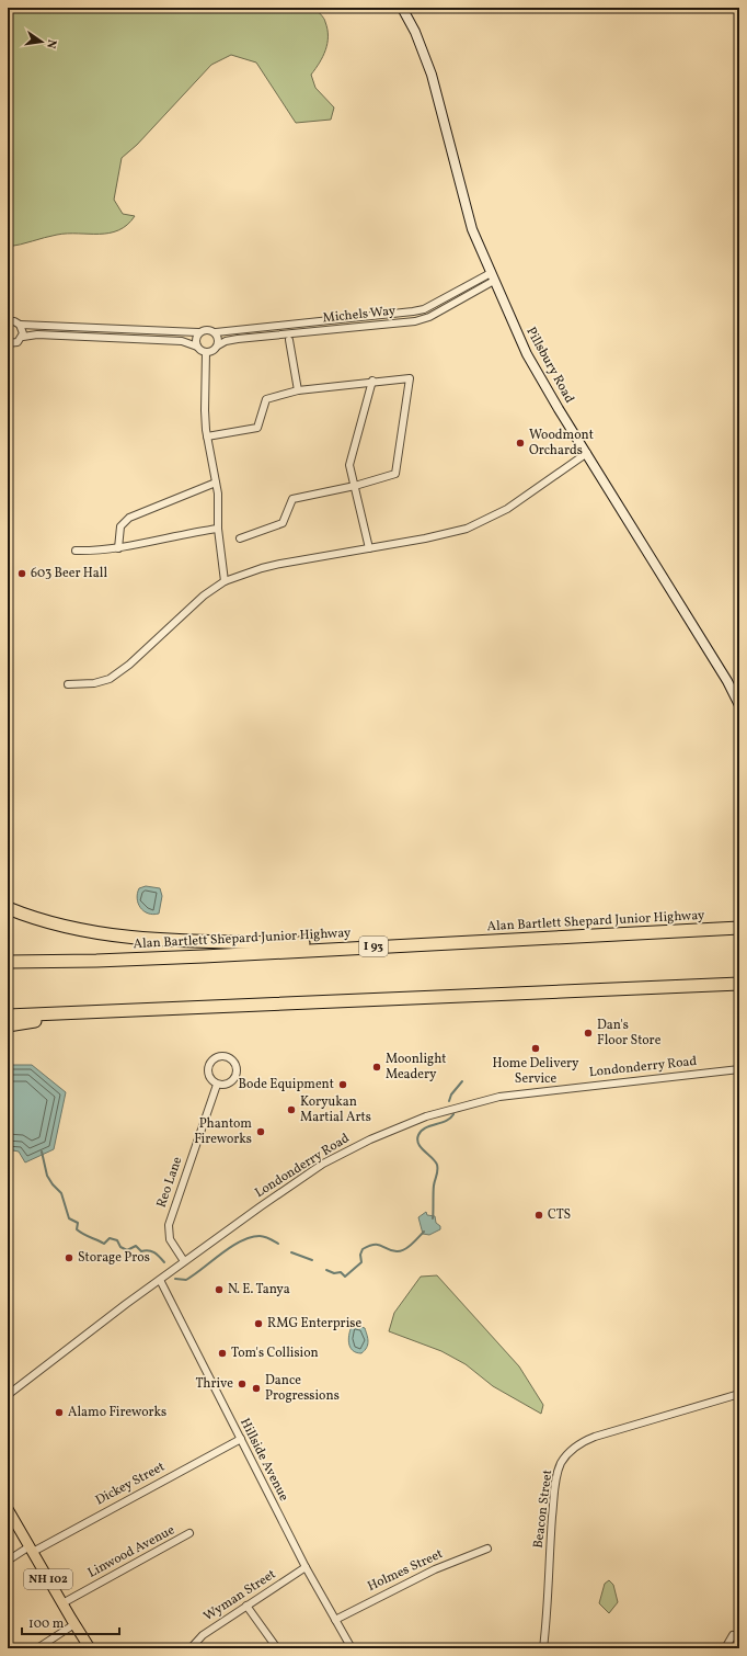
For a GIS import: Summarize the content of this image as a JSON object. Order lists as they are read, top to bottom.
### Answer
{
  "streets": {
    "highway": ["Alan Bartlett Shepard Junior Highway", "I 93"],
    "main road": ["NH 102"],
    "street": [
      "Michels Way",
      "Pillsbury Road",
      "Londonderry Road",
      "Reo Lane",
      "Hillside Avenue",
      "Dickey Street",
      "Beacon Street",
      "Linwood Avenue",
      "Holmes Street",
      "Wyman Street"
    ]
  },
  "crossings": [
    ["Michels Way", "Pillsbury Road"],
    ["Londonderry Road", "Reo Lane"],
    ["Londonderry Road", "Hillside Avenue"],
    ["Hillside Avenue", "Dickey Street"],
    ["Hillside Avenue", "Holmes Street"],
    ["Hillside Avenue", "Wyman Street"],
    ["Dickey Street", "NH 102"],
    ["Linwood Avenue", "NH 102"]
  ],
  "places": [
    "Woodmont Orchards",
    "603 Beer Hall",
    "Dan's Floor Store",
    "Home Delivery Service",
    "Moonlight Meadery",
    "Bode Equipment",
    "Koryukan Martial Arts",
    "Phantom Fireworks",
    "CTS",
    "Storage Pros",
    "N. E. Tanya",
    "RMG Enterprise",
    "Tom's Collision",
    "Thrive",
    "Dance Progressions",
    "Alamo Fireworks"
  ],
  "scale_bar": "100 m",
  "north": "right"
}
